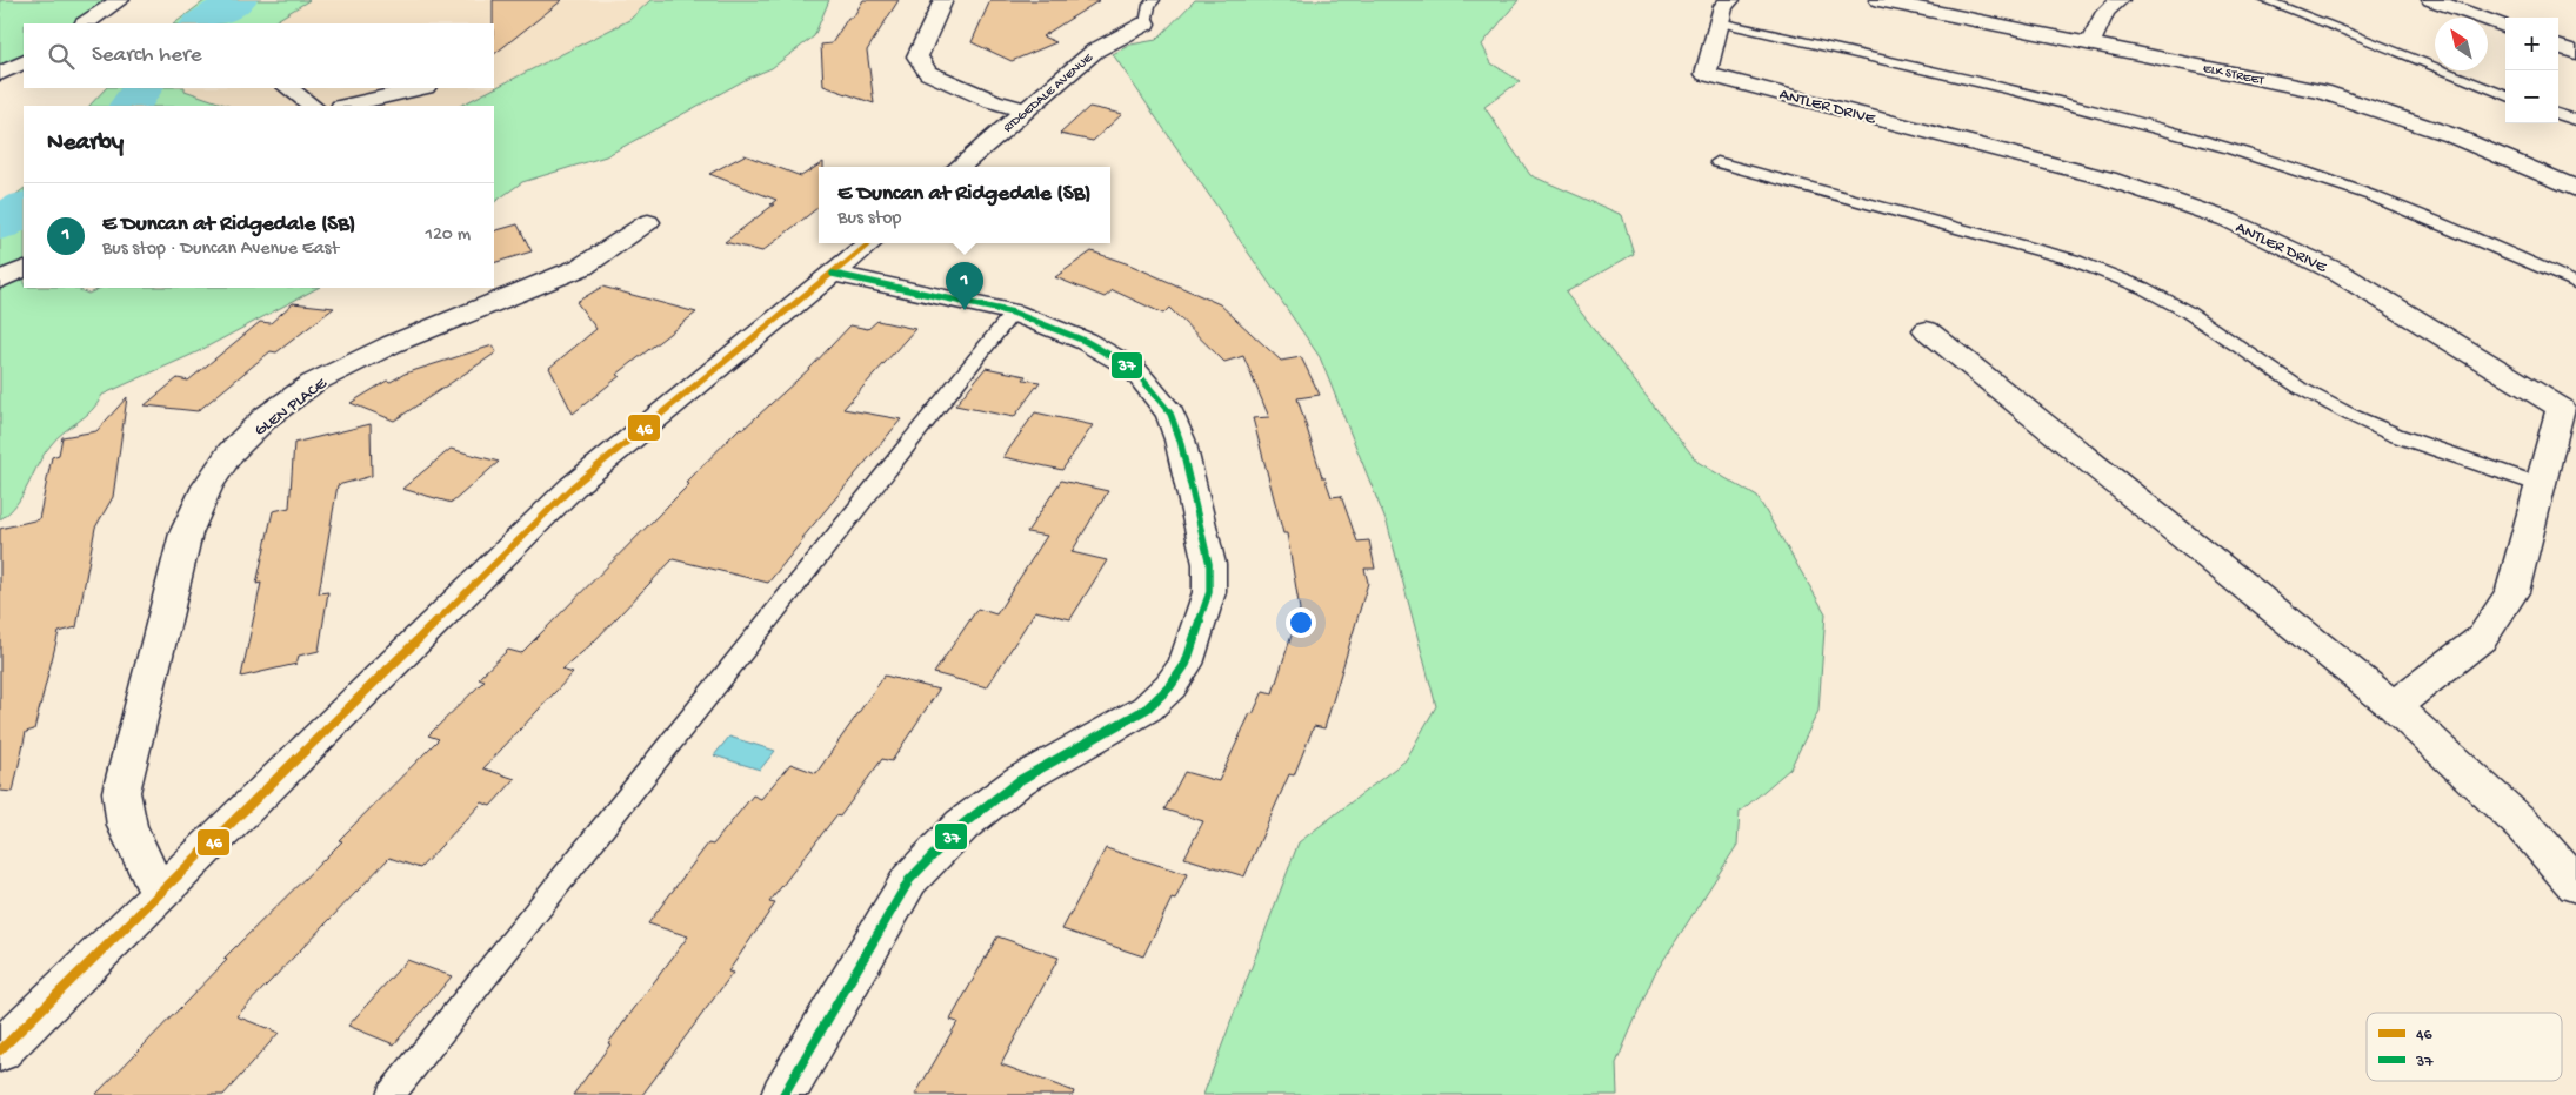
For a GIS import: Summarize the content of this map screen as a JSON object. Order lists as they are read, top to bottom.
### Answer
{
  "streets": {
    "street": [
      "ELK STREET",
      "RIDGEDALE AVENUE",
      "ANTLER DRIVE",
      "GLEN PLACE"
    ]
  },
  "lines": ["transit line 46", "transit line 37"],
  "legend": ["46", "37"],
  "north": "top left",
  "page": {
    "map_buttons": ["+", "−"],
    "search": "Search here",
    "heading": "Nearby",
    "popup": ["E Duncan at Ridgedale (SB)", "Bus stop"],
    "list": [
      {
        "mark": "1",
        "name": "E Duncan at Ridgedale (SB)",
        "note": "Bus stop · Duncan Avenue East",
        "value": "120 m"
      }
    ],
    "pins": "1"
  }
}
